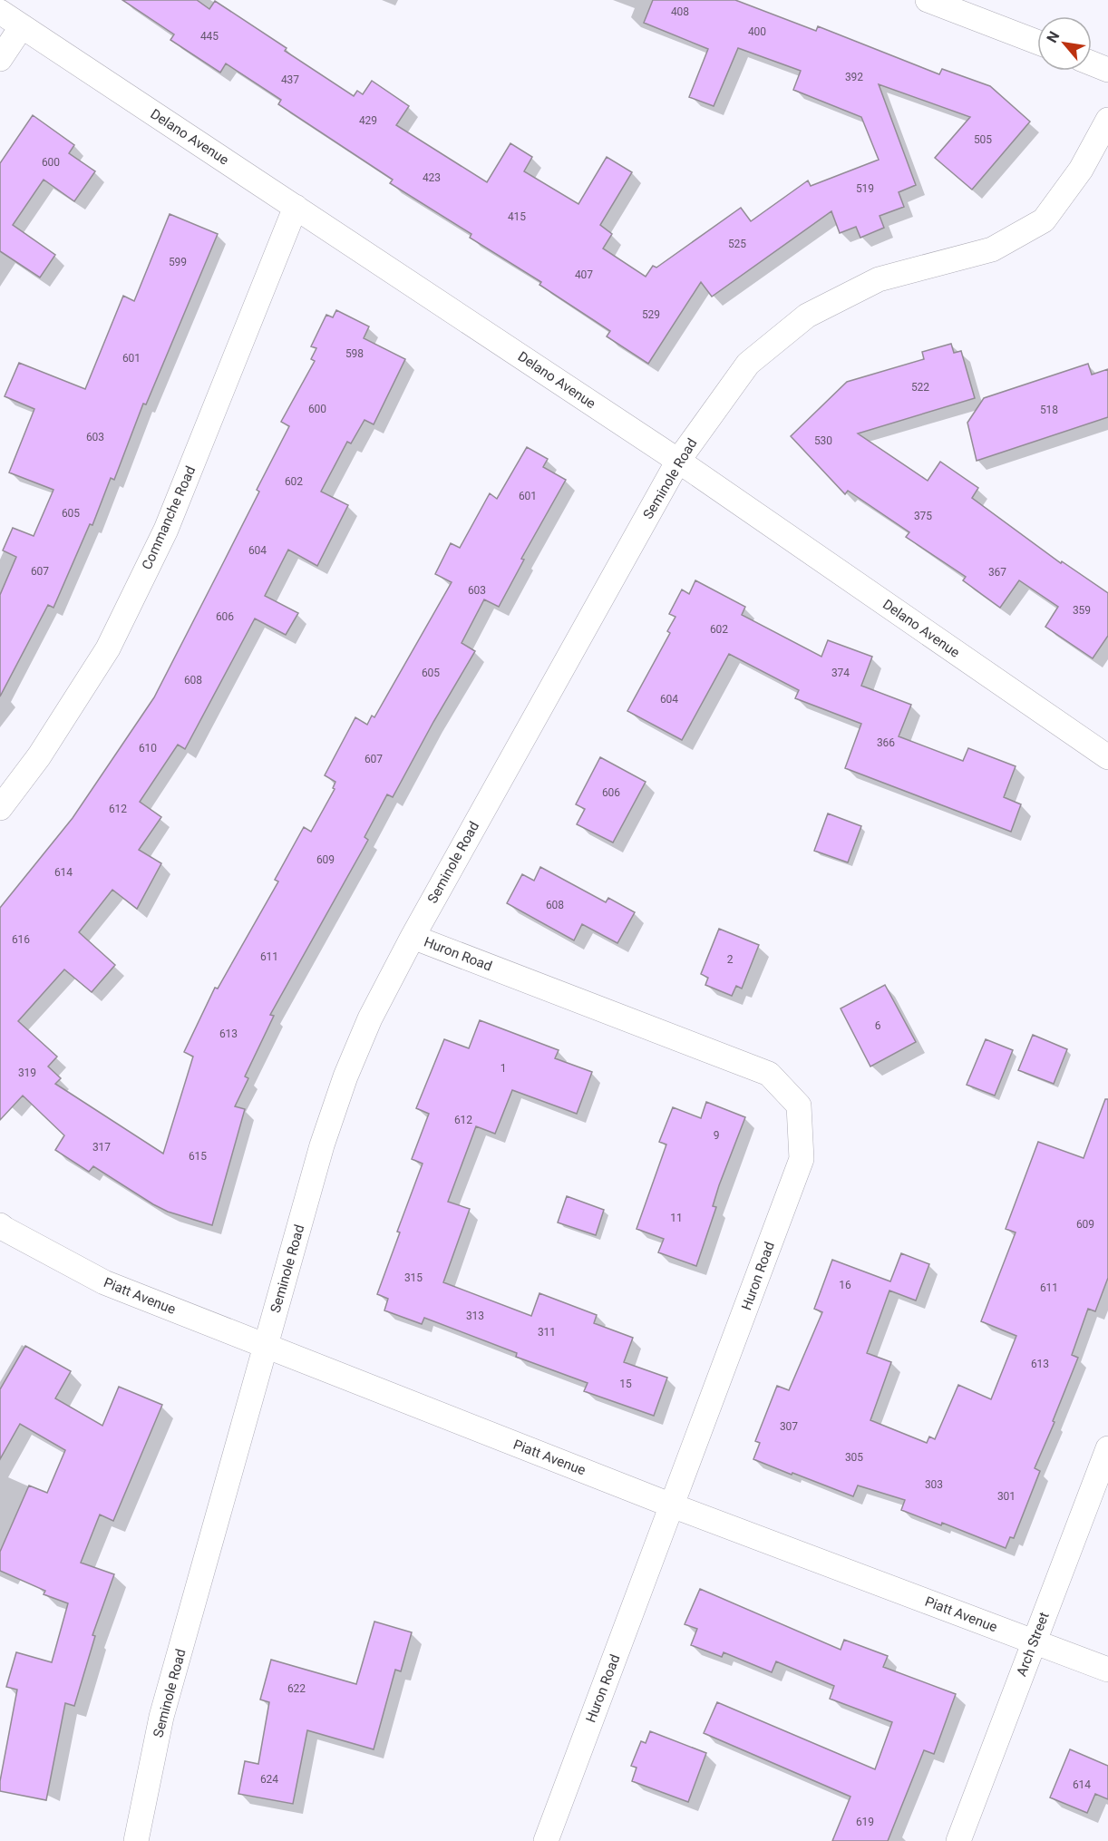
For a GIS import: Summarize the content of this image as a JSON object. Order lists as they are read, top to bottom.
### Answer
{
  "streets": {
    "street": [
      "Delano Avenue",
      "Seminole Road",
      "Commanche Road",
      "Huron Road",
      "Piatt Avenue",
      "Arch Street"
    ]
  },
  "crossings": [
    ["Delano Avenue", "Seminole Road"],
    ["Delano Avenue", "Commanche Road"],
    ["Seminole Road", "Huron Road"],
    ["Seminole Road", "Piatt Avenue"],
    ["Huron Road", "Piatt Avenue"],
    ["Piatt Avenue", "Arch Street"]
  ],
  "house_numbers": [
    "408",
    "400",
    "445",
    "392",
    "437",
    "429",
    "505",
    "600",
    "423",
    "519",
    "415",
    "525",
    "599",
    "407",
    "529",
    "598",
    "601",
    "522",
    "600",
    "518",
    "603",
    "530",
    "602",
    "601",
    "605",
    "375",
    "604",
    "607",
    "367",
    "603",
    "359",
    "606",
    "602",
    "605",
    "374",
    "608",
    "604",
    "366",
    "610",
    "607",
    "606",
    "612",
    "609",
    "614",
    "608",
    "616",
    "611",
    "2",
    "6",
    "613",
    "1",
    "319",
    "612",
    "9",
    "317",
    "615",
    "11",
    "609",
    "315",
    "16",
    "611",
    "313",
    "311",
    "613",
    "15",
    "307",
    "305",
    "303",
    "301",
    "622",
    "624",
    "614",
    "619"
  ],
  "north": "top left"
}
